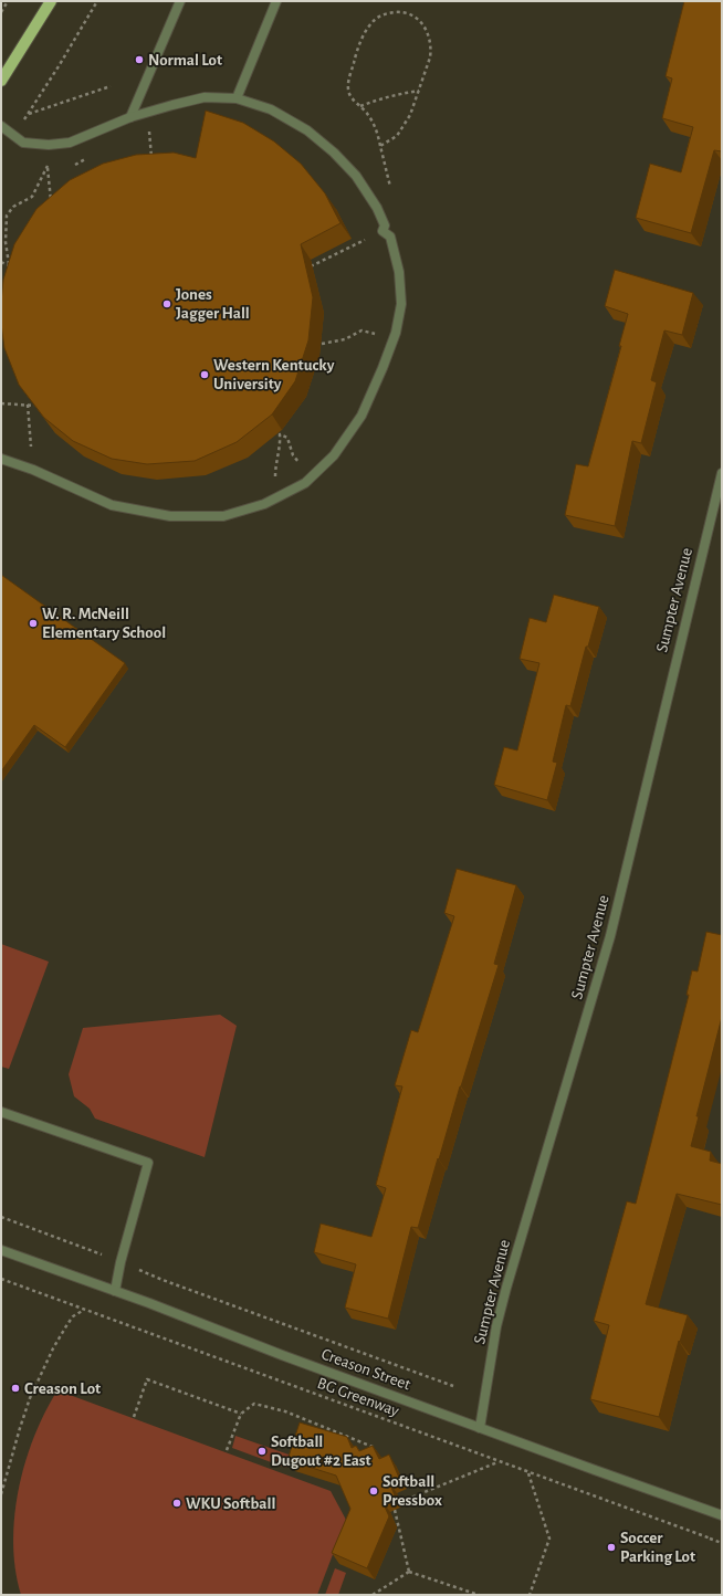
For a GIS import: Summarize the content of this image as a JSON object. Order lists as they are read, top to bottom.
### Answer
{
  "streets": {
    "street": ["Sumpter Avenue", "Creason Street"],
    "path": ["BG Greenway"]
  },
  "crossings": [
    ["Sumpter Avenue", "Creason Street"]
  ],
  "places": [
    "Normal Lot",
    "Jones Jagger Hall",
    "Western Kentucky University",
    "W. R. McNeill Elementary School",
    "Creason Lot",
    "Softball Dugout #2 East",
    "Softball Pressbox",
    "WKU Softball",
    "Soccer Parking Lot"
  ]
}
